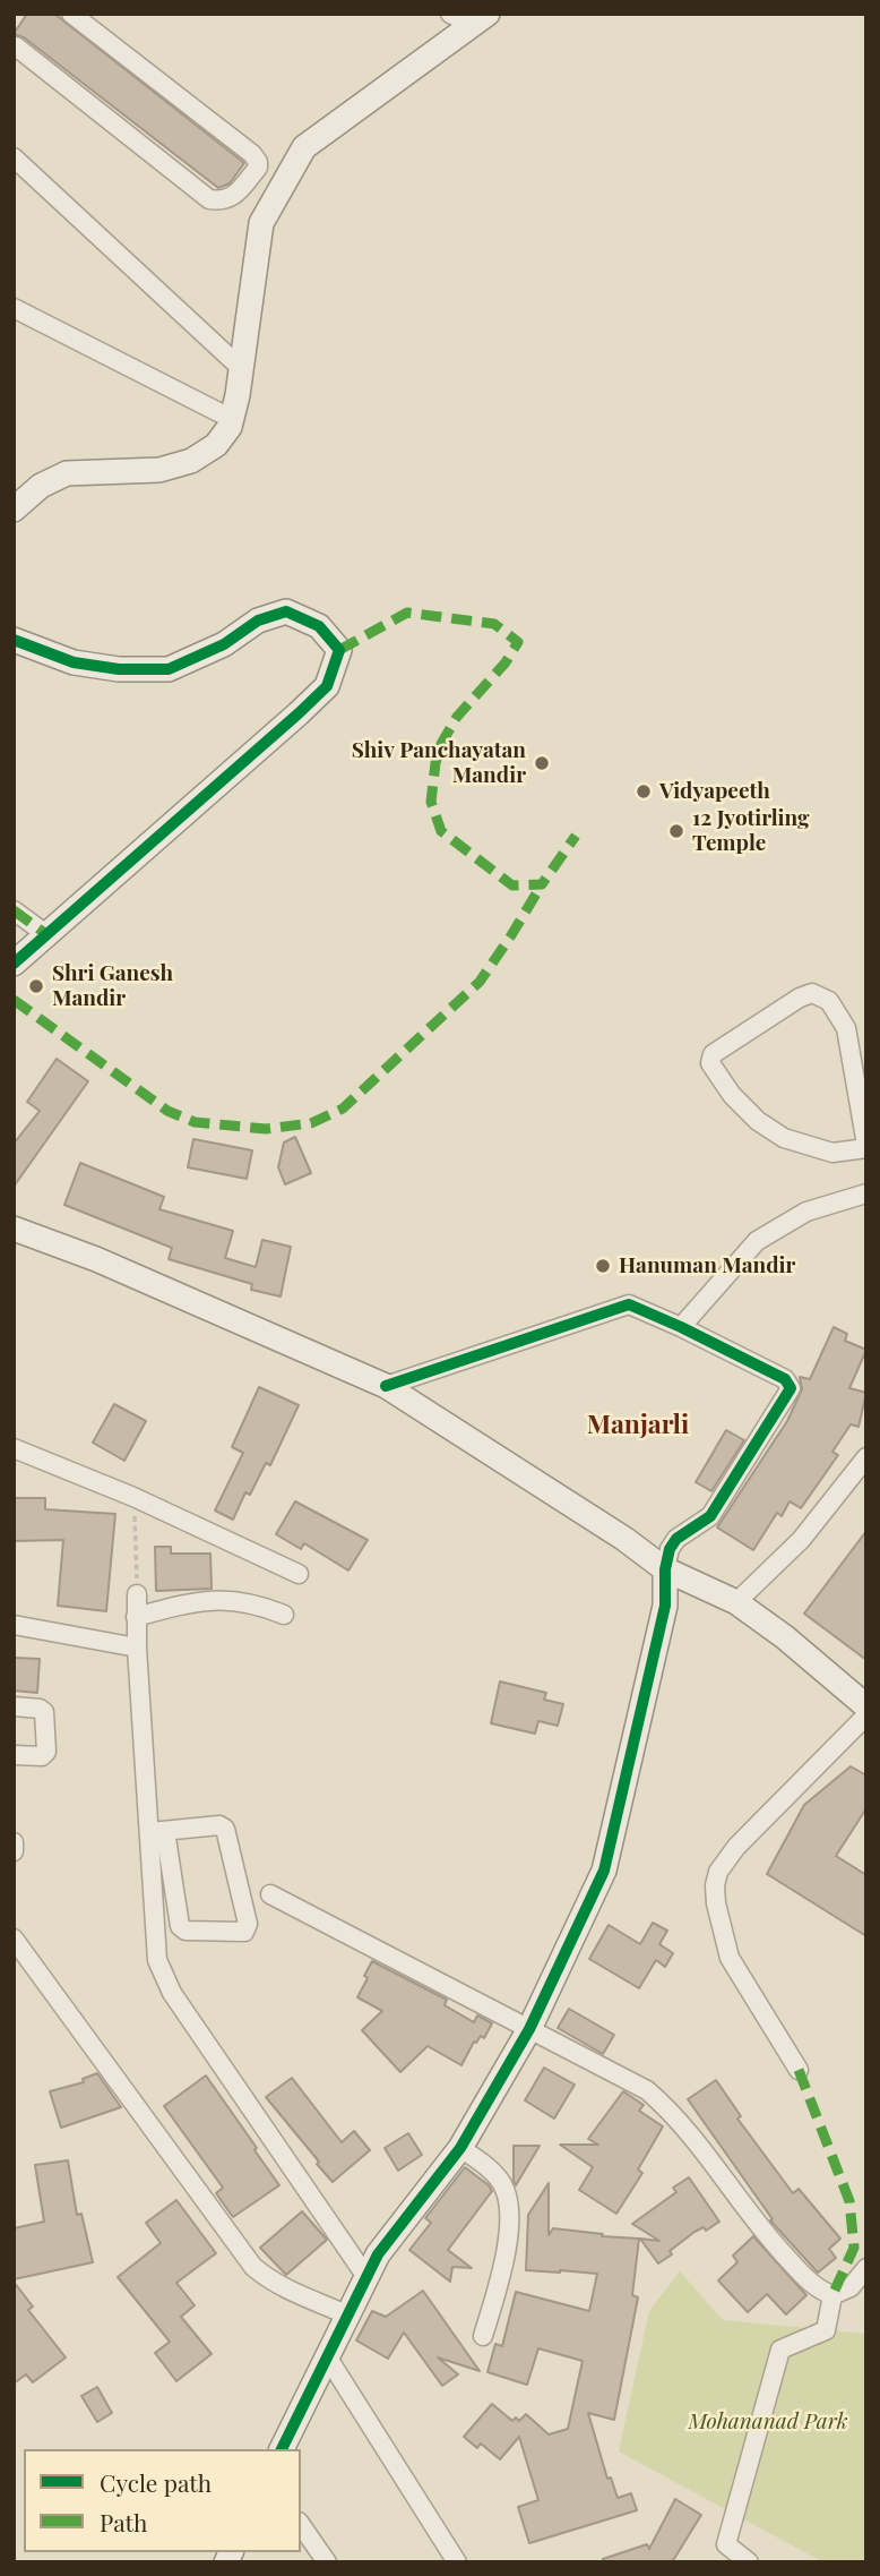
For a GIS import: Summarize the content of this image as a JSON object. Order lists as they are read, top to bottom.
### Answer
{
  "districts": ["Manjarli"],
  "parks": ["Mohananad Park"],
  "places": [
    "Shiv Panchayatan Mandir",
    "Vidyapeeth",
    "12 Jyotirling Temple",
    "Shri Ganesh Mandir",
    "Hanuman Mandir"
  ],
  "legend": ["Cycle path", "Path"]
}
